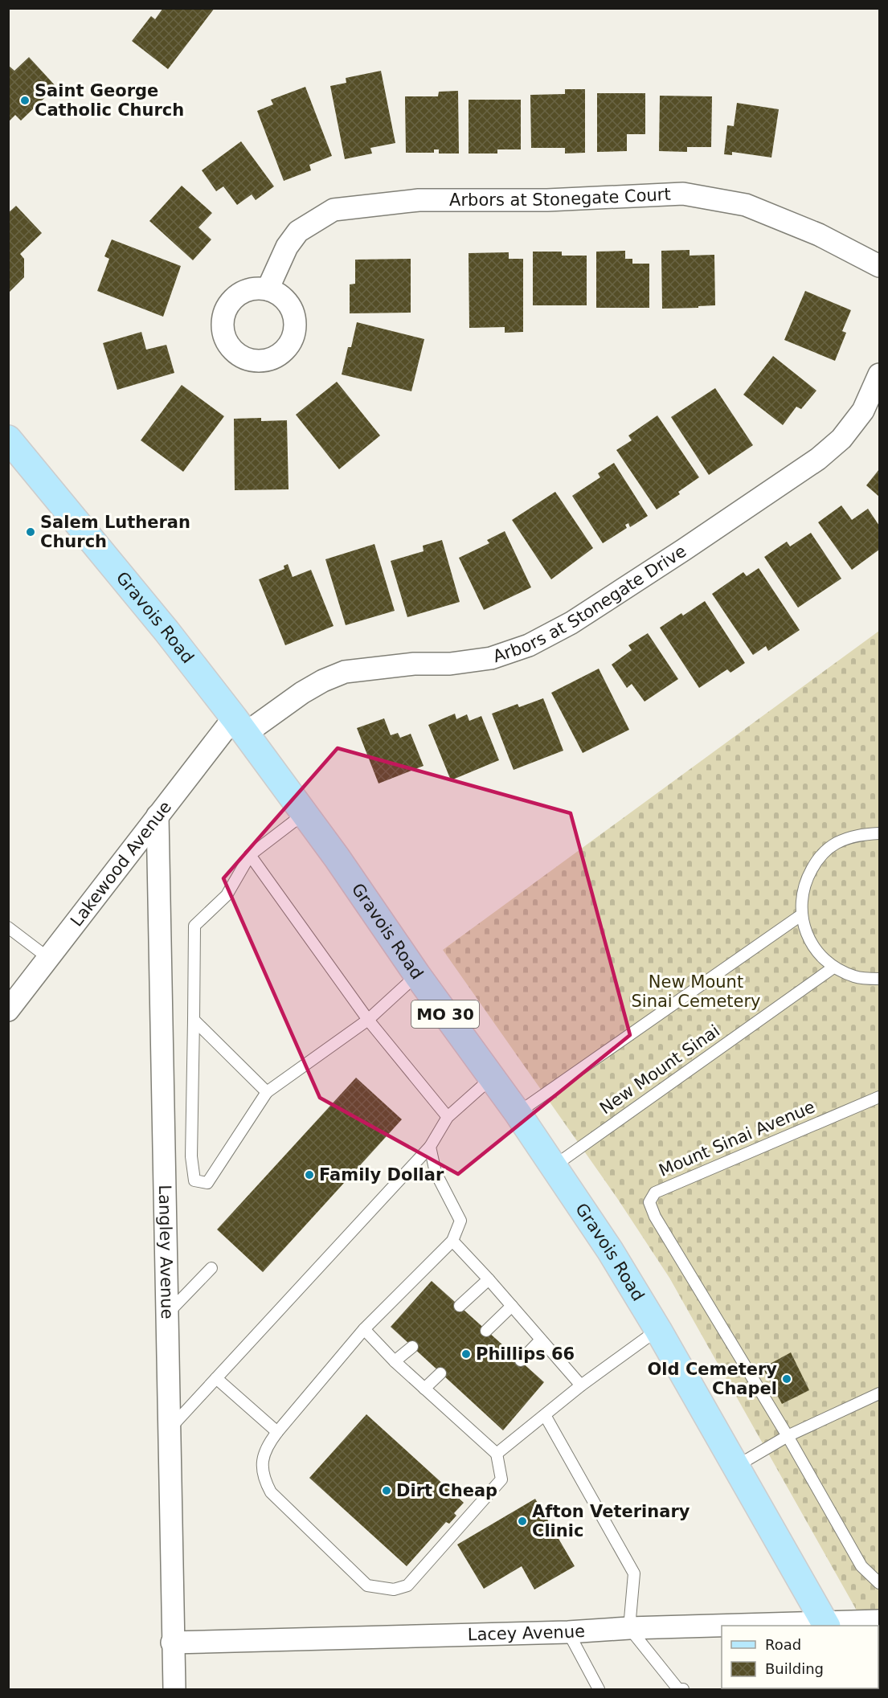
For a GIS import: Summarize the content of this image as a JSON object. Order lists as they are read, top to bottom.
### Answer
{
  "streets": {
    "main road": ["Gravois Road", "MO 30"],
    "street": [
      "Arbors at Stonegate Court",
      "Arbors at Stonegate Drive",
      "Lakewood Avenue",
      "Langley Avenue",
      "Lacey Avenue"
    ],
    "lane": ["New Mount Sinai", "Mount Sinai Avenue"]
  },
  "crossings": [
    ["Arbors at Stonegate Drive", "Gravois Road"],
    ["Arbors at Stonegate Drive", "Lakewood Avenue"],
    ["Gravois Road", "Lakewood Avenue"],
    ["Gravois Road", "New Mount Sinai"],
    ["Gravois Road", "Lacey Avenue"],
    ["Lakewood Avenue", "Langley Avenue"],
    ["Langley Avenue", "Lacey Avenue"]
  ],
  "parks": ["New Mount Sinai Cemetery"],
  "places": [
    "Saint George Catholic Church",
    "Salem Lutheran Church",
    "Family Dollar",
    "Phillips 66",
    "Old Cemetery Chapel",
    "Dirt Cheap",
    "Afton Veterinary Clinic"
  ],
  "legend": ["Road", "Building"]
}
